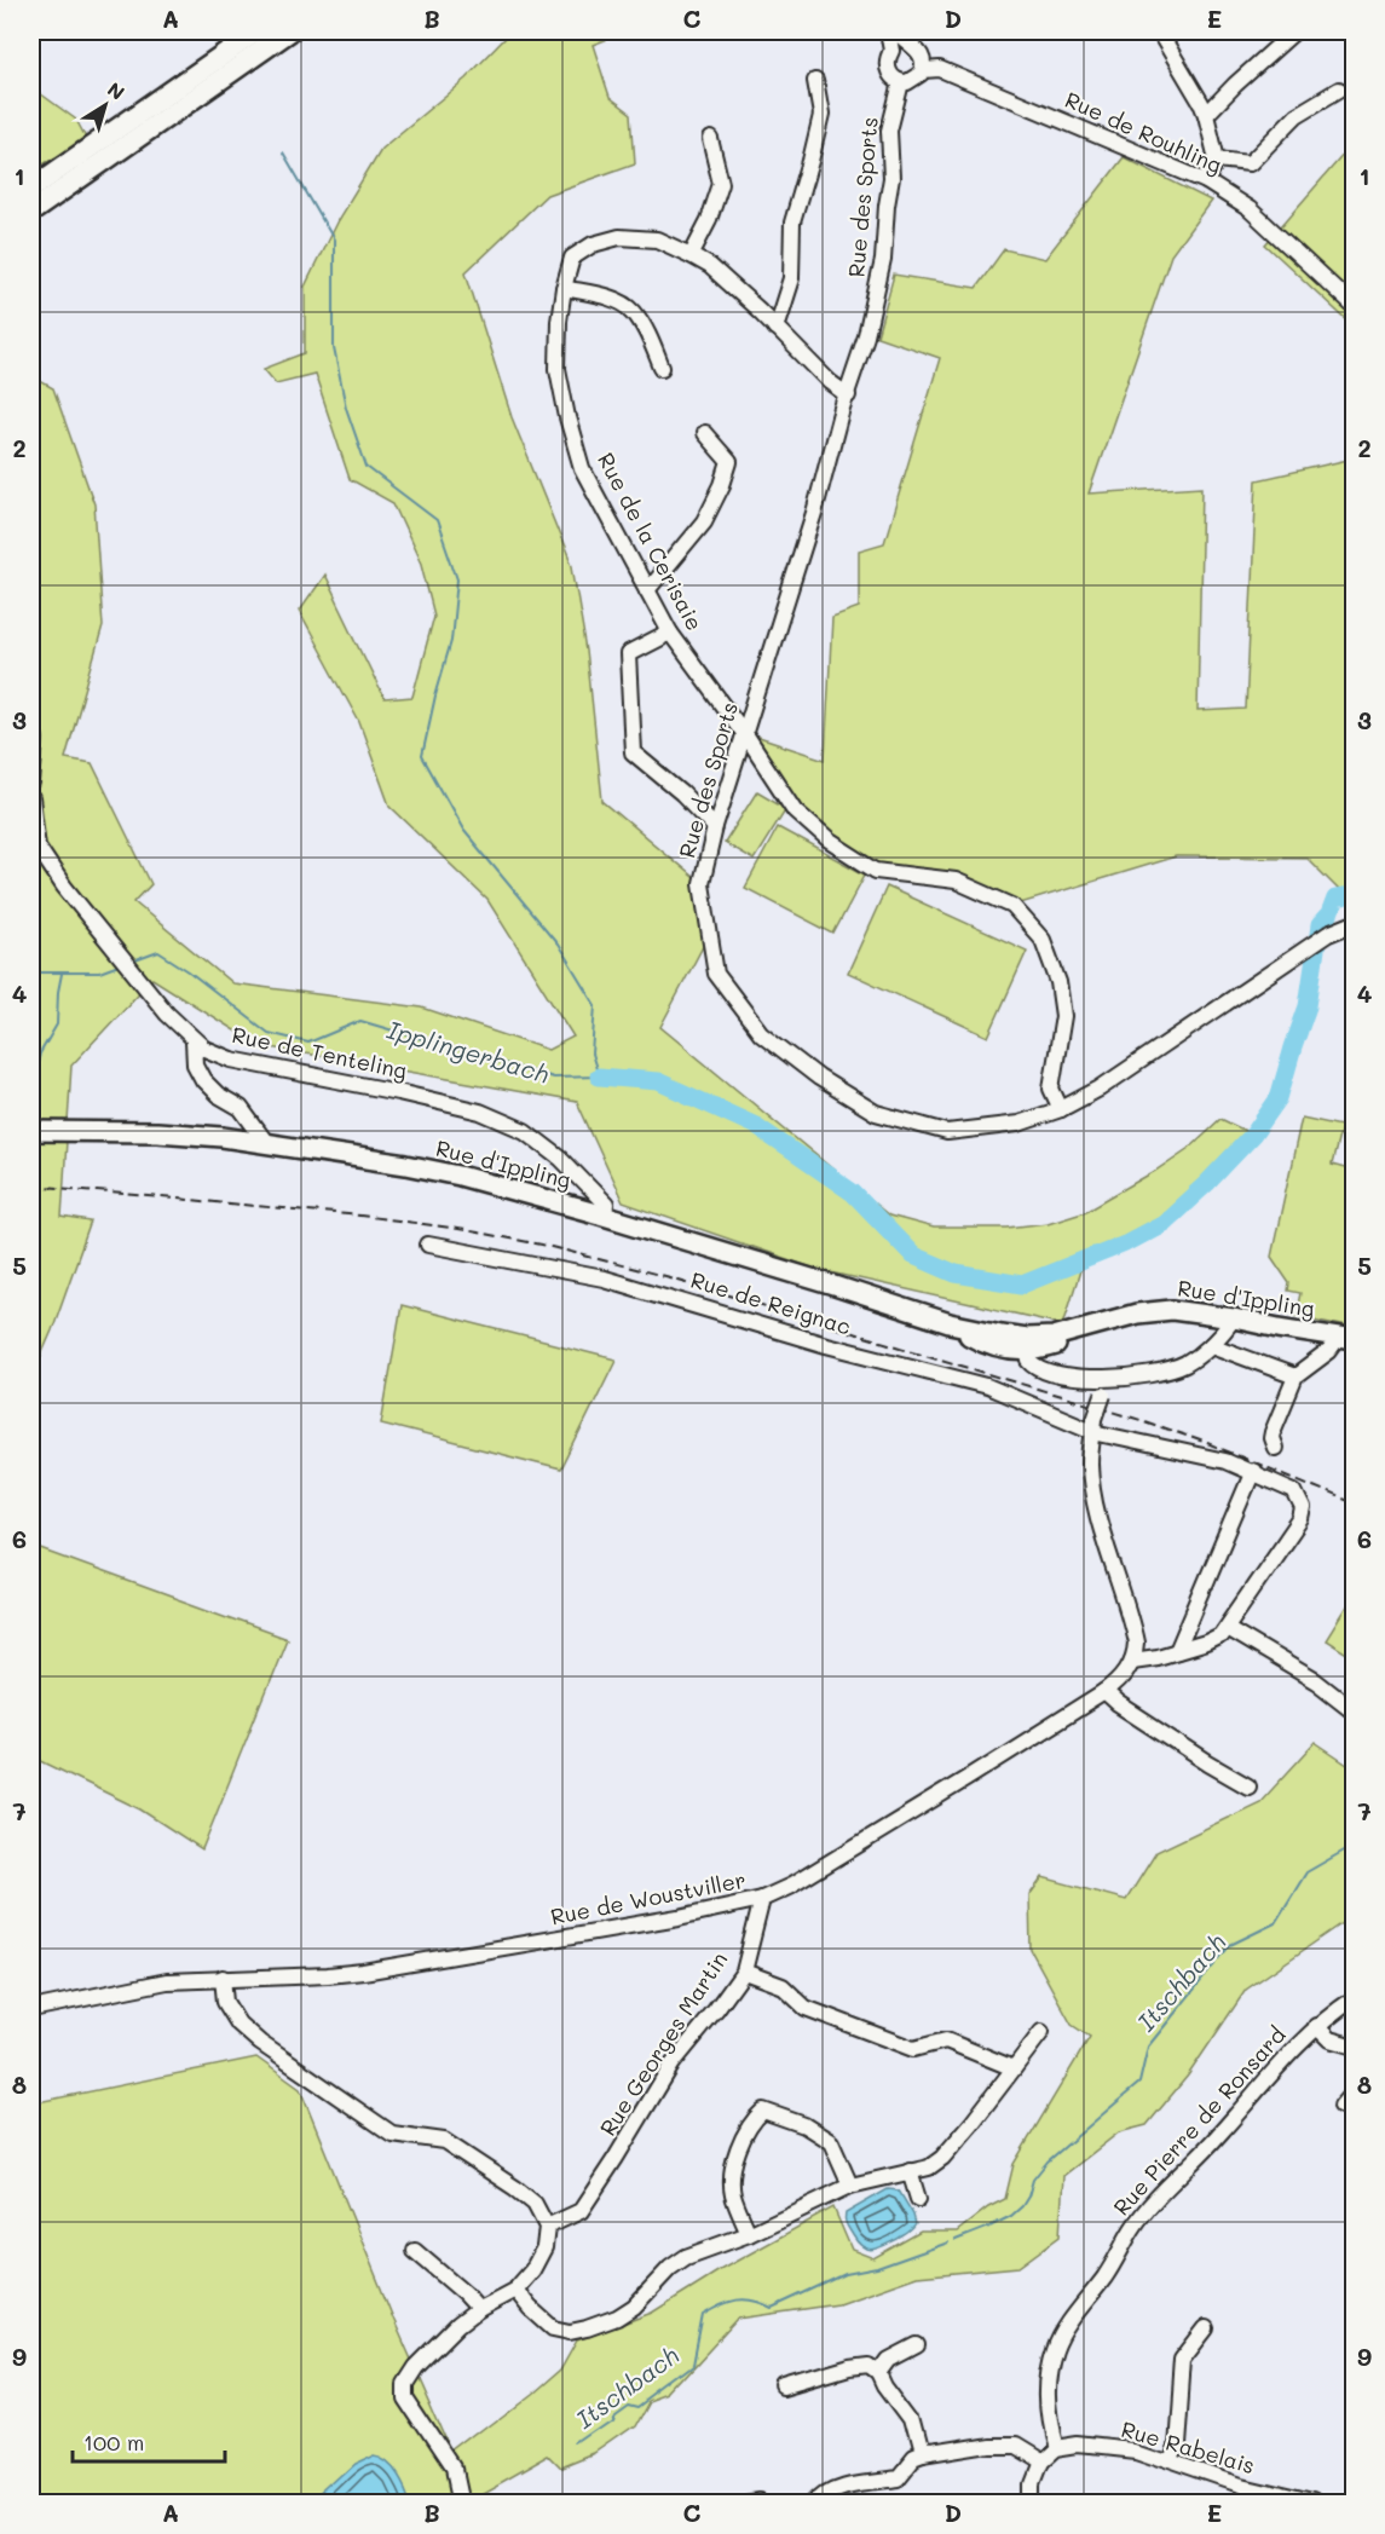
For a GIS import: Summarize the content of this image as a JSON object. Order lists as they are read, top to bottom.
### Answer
{
  "streets": {
    "main road": ["Rue d'Ippling"],
    "street": [
      "Rue de Rouhling",
      "Rue des Sports",
      "Rue de la Cerisaie",
      "Rue de Tenteling",
      "Rue de Reignac",
      "Rue de Woustviller",
      "Rue Georges Martin",
      "Rue Pierre de Ronsard",
      "Rue Rabelais"
    ]
  },
  "crossings": [
    ["Rue de Rouhling", "Rue des Sports"],
    ["Rue des Sports", "Rue de la Cerisaie"],
    ["Rue de Tenteling", "Rue d'Ippling"],
    ["Rue de Woustviller", "Rue Georges Martin"],
    ["Rue Pierre de Ronsard", "Rue Rabelais"]
  ],
  "water": ["Ipplingerbach", "Itschbach"],
  "scale_bar": "100 m",
  "north": "top right",
  "grid": {
    "columns": [
      "A",
      "B",
      "C",
      "D",
      "E"
    ],
    "rows": [
      "1",
      "2",
      "3",
      "4",
      "5",
      "6",
      "7",
      "8",
      "9"
    ]
  }
}
